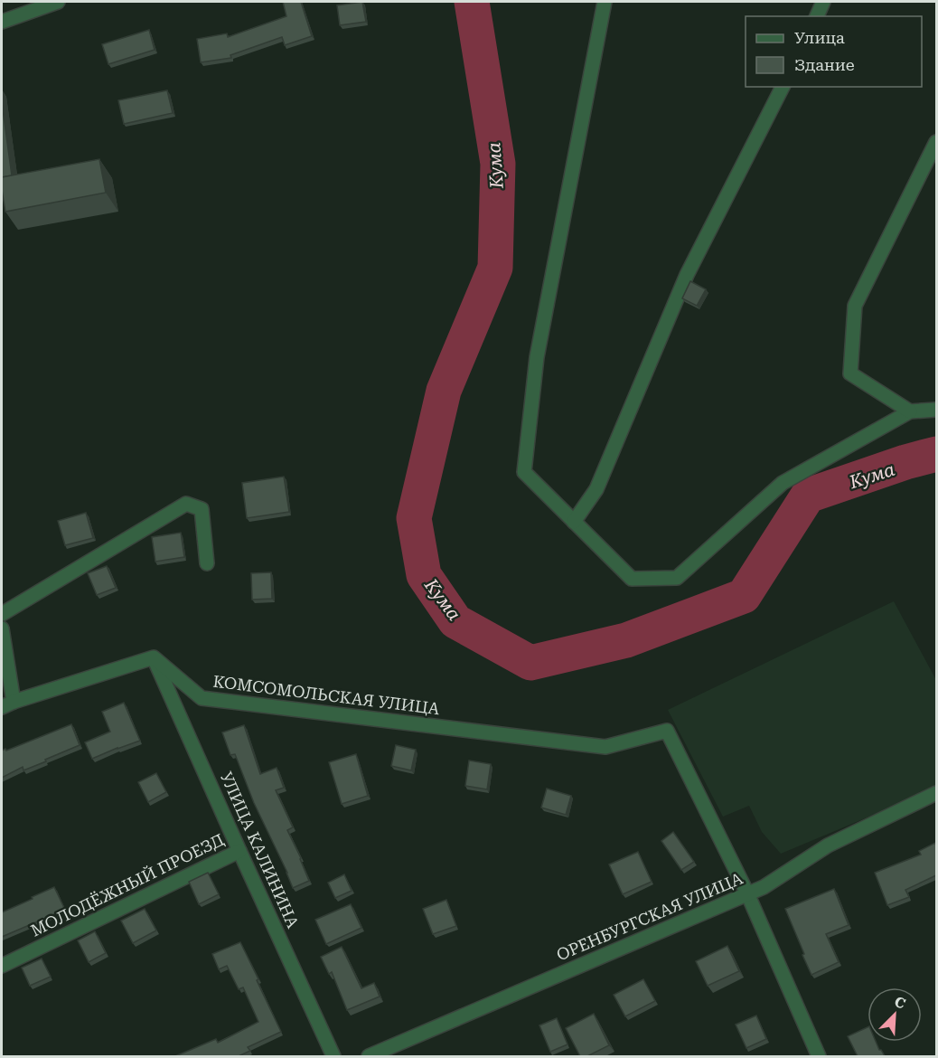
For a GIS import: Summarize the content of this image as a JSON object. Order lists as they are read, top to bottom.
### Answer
{
  "streets": {
    "street": [
      "КОМСОМОЛЬСКАЯ УЛИЦА",
      "УЛИЦА КАЛИНИНА",
      "МОЛОДЁЖНЫЙ ПРОЕЗД",
      "ОРЕНБУРГСКАЯ УЛИЦА"
    ]
  },
  "crossings": [
    ["КОМСОМОЛЬСКАЯ УЛИЦА", "УЛИЦА КАЛИНИНА"],
    ["КОМСОМОЛЬСКАЯ УЛИЦА", "ОРЕНБУРГСКАЯ УЛИЦА"],
    ["УЛИЦА КАЛИНИНА", "МОЛОДЁЖНЫЙ ПРОЕЗД"]
  ],
  "water": ["Кума"],
  "legend": ["Улица", "Здание"],
  "north": "top right"
}
